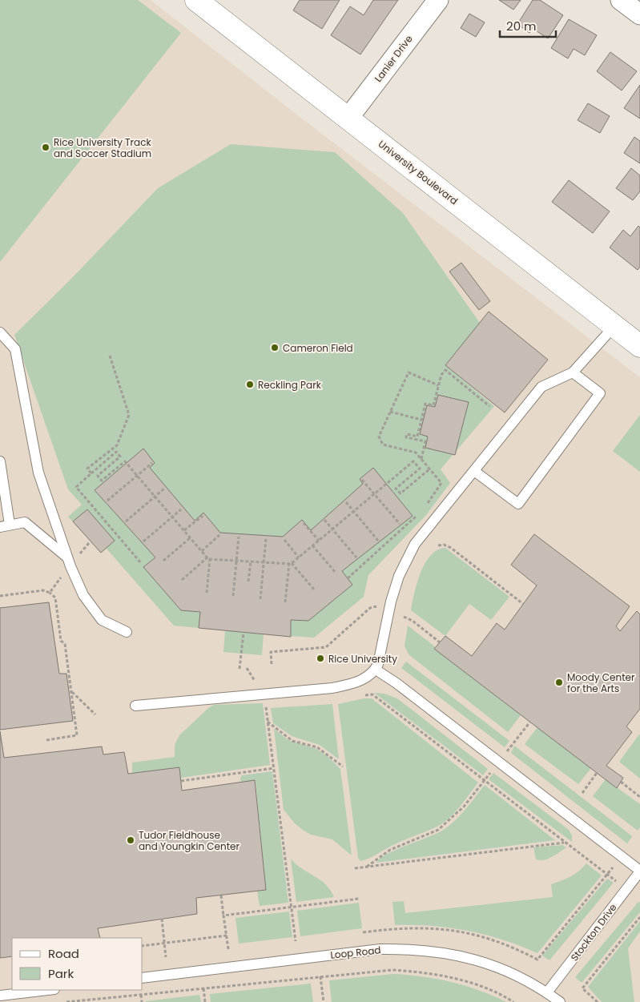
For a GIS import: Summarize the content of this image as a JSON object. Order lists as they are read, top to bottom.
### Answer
{
  "streets": {
    "main road": ["University Boulevard"],
    "street": ["Lanier Drive"],
    "lane": ["Stockton Drive", "Loop Road"]
  },
  "crossings": [
    ["Lanier Drive", "University Boulevard"],
    ["Stockton Drive", "Loop Road"]
  ],
  "places": [
    "Rice University Track and Soccer Stadium",
    "Cameron Field",
    "Reckling Park",
    "Rice University",
    "Moody Center for the Arts",
    "Tudor Fieldhouse and Youngkin Center"
  ],
  "legend": ["Road", "Park"],
  "scale_bar": "20 m"
}
